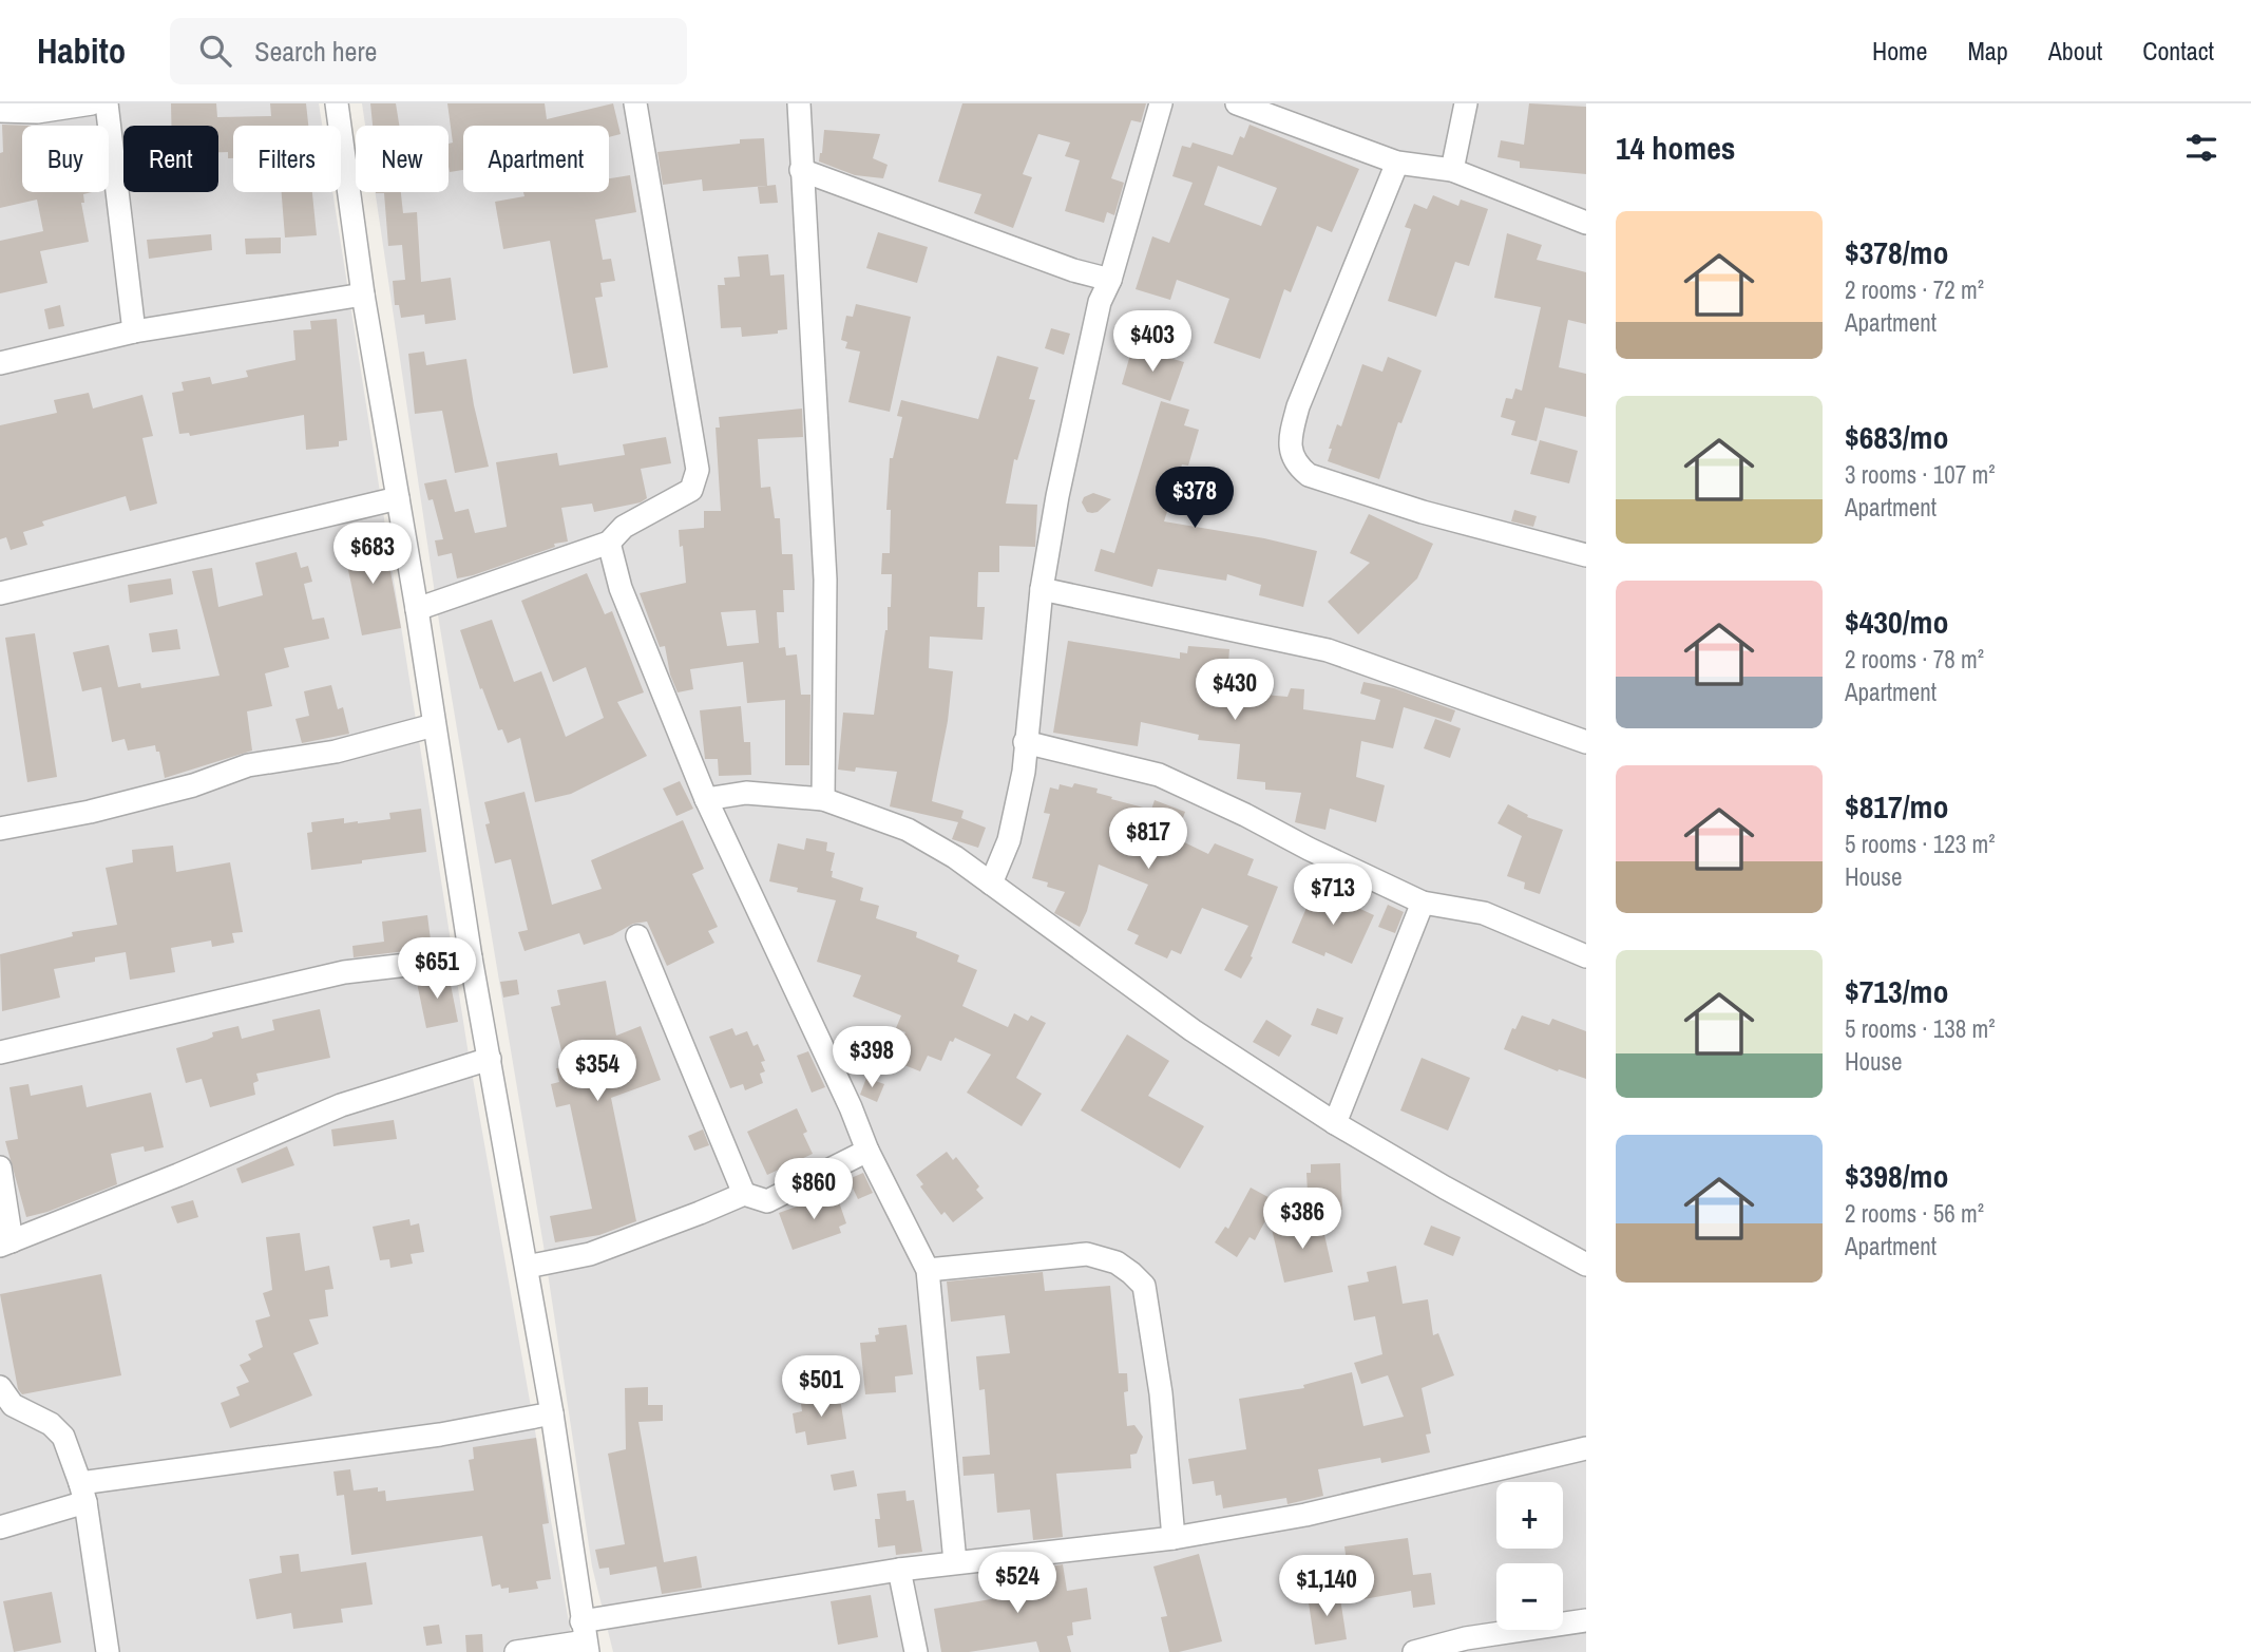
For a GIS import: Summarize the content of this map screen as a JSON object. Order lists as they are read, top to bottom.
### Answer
{
  "page": {
    "header": "Habito",
    "search": "Search here",
    "nav": [
      "Home",
      "Map",
      "About",
      "Contact"
    ],
    "heading": "14 homes",
    "chip": [
      "Buy",
      "Rent",
      "Filters",
      "New",
      "Apartment"
    ],
    "list": [
      {
        "name": "$378/mo",
        "note": "2 rooms · 72 m² · Apartment"
      },
      {
        "name": "$683/mo",
        "note": "3 rooms · 107 m² · Apartment"
      },
      {
        "name": "$430/mo",
        "note": "2 rooms · 78 m² · Apartment"
      },
      {
        "name": "$817/mo",
        "note": "5 rooms · 123 m² · House"
      },
      {
        "name": "$713/mo",
        "note": "5 rooms · 138 m² · House"
      },
      {
        "name": "$398/mo",
        "note": "2 rooms · 56 m² · Apartment"
      }
    ],
    "price": [
      "$403",
      "$378",
      "$683",
      "$430",
      "$817",
      "$713",
      "$651",
      "$398",
      "$354",
      "$860",
      "$386",
      "$501",
      "$524",
      "$1,140"
    ],
    "map_buttons": ["+", "−"]
  }
}
